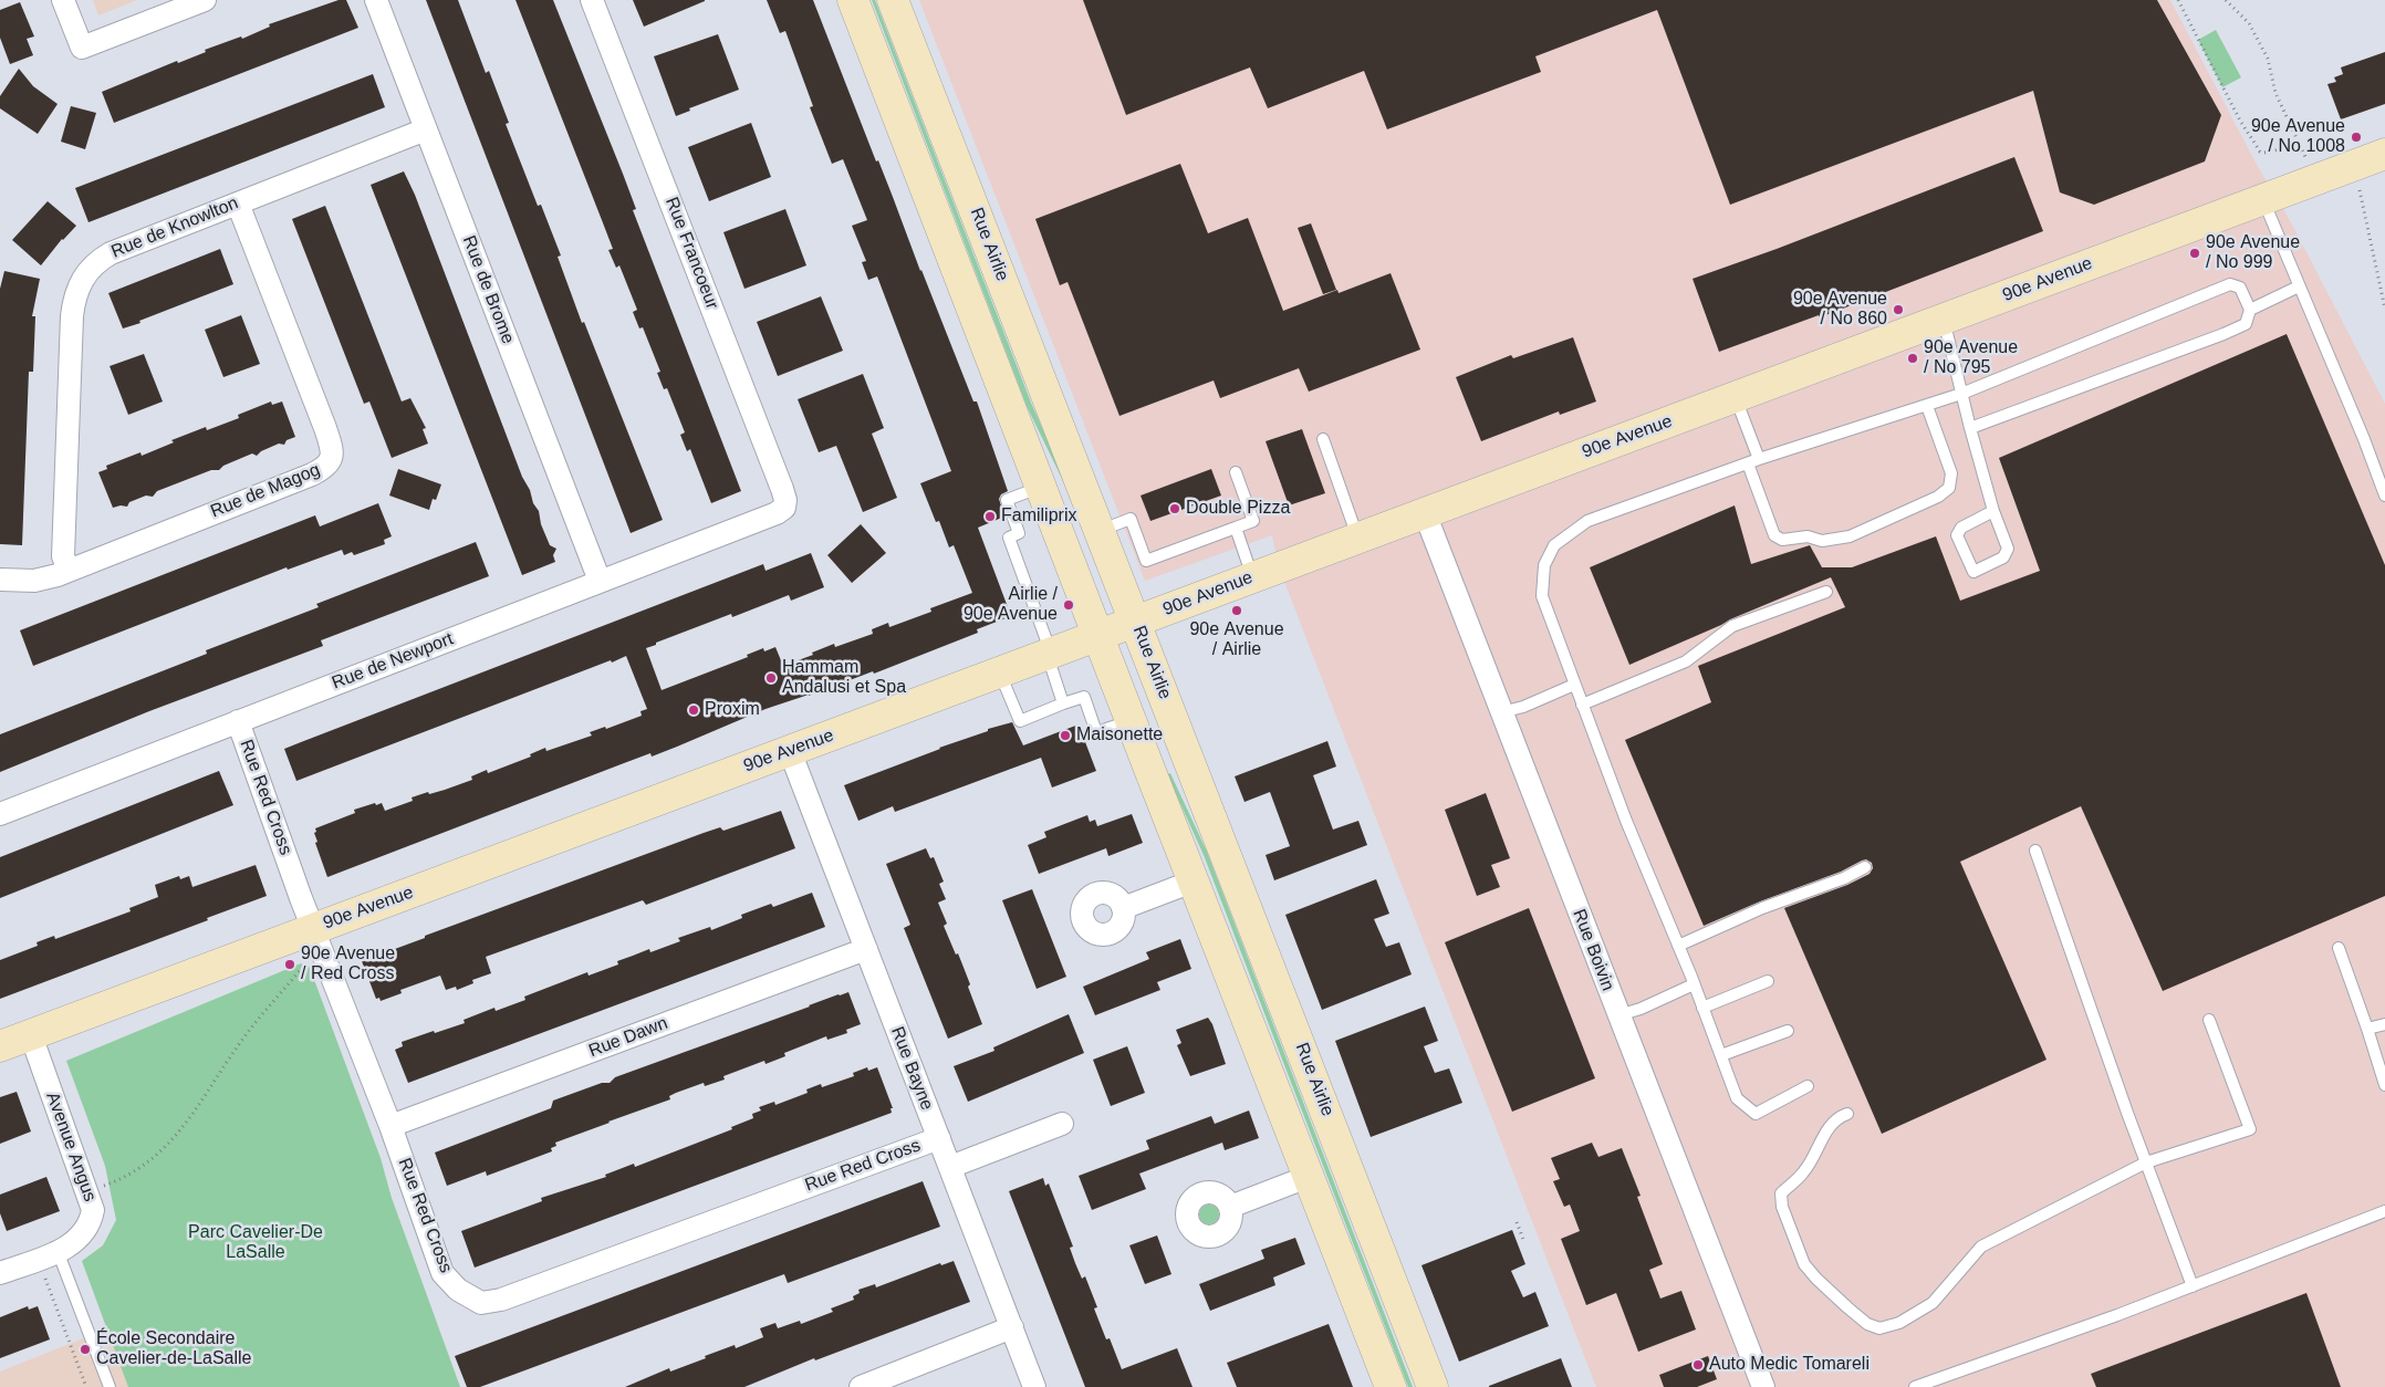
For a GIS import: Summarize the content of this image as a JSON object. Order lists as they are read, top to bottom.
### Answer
{
  "streets": {
    "main road": ["Rue Airlie", "90e Avenue"],
    "street": [
      "Rue de Knowlton",
      "Rue Francoeur",
      "Rue de Brome",
      "Rue de Magog",
      "Rue de Newport",
      "Rue Red Cross",
      "Rue Boivin",
      "Rue Dawn",
      "Rue Bayne",
      "Avenue Angus"
    ]
  },
  "crossings": [
    ["Rue de Knowlton", "Rue de Brome"],
    ["Rue de Knowlton", "Rue de Magog"],
    ["Rue Airlie", "90e Avenue"],
    ["Rue Francoeur", "Rue de Newport"],
    ["90e Avenue", "Rue Red Cross"],
    ["90e Avenue", "Rue Boivin"],
    ["90e Avenue", "Rue Bayne"],
    ["90e Avenue", "Avenue Angus"],
    ["Rue de Brome", "Rue de Newport"],
    ["Rue de Newport", "Rue Red Cross"],
    ["Rue Red Cross", "Rue Dawn"],
    ["Rue Red Cross", "Rue Bayne"],
    ["Rue Dawn", "Rue Bayne"]
  ],
  "parks": ["Parc Cavelier-De LaSalle"],
  "places": [
    "90e Avenue / No 1008",
    "90e Avenue / No 999",
    "90e Avenue / No 860",
    "90e Avenue / No 795",
    "Double Pizza",
    "Familiprix",
    "Airlie / 90e Avenue",
    "90e Avenue / Airlie",
    "Hammam Andalusi et Spa",
    "Proxim",
    "Maisonette",
    "90e Avenue / Red Cross",
    "École Secondaire Cavelier-de-LaSalle",
    "Auto Medic Tomareli"
  ]
}
